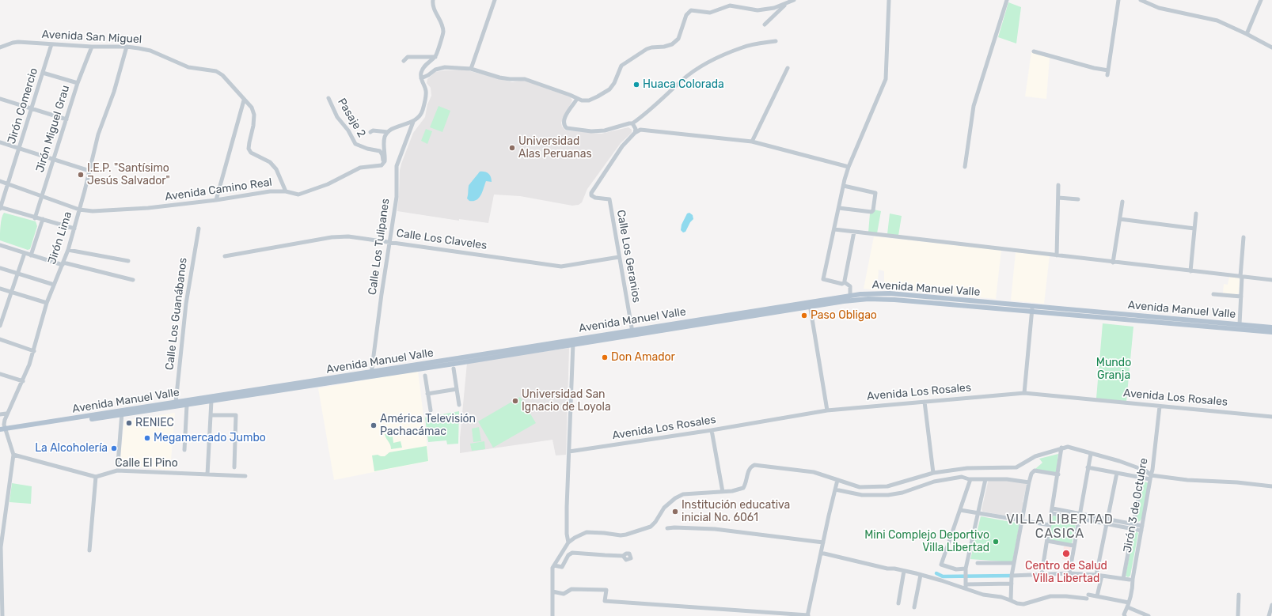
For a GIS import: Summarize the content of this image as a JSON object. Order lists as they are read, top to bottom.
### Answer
{
  "streets": {
    "main road": ["Avenida Manuel Valle"],
    "street": [
      "Avenida San Miguel",
      "Jirón Comercio",
      "Pasaje 2",
      "Jirón Miguel Grau",
      "Avenida Camino Real",
      "Jirón Lima",
      "Calle Los Claveles",
      "Calle Los Tulipanes",
      "Calle Los Geranios",
      "Calle Los Guanábanos",
      "Avenida Los Rosales",
      "Calle El Pino",
      "Jirón 3 de Octubre"
    ]
  },
  "crossings": [
    ["Avenida San Miguel", "Jirón Comercio"],
    ["Avenida San Miguel", "Jirón Miguel Grau"],
    ["Avenida San Miguel", "Avenida Camino Real"],
    ["Avenida San Miguel", "Jirón Lima"],
    ["Jirón Comercio", "Avenida Camino Real"],
    ["Pasaje 2", "Avenida Camino Real"],
    ["Jirón Miguel Grau", "Avenida Camino Real"],
    ["Avenida Camino Real", "Jirón Lima"],
    ["Jirón Lima", "Avenida Manuel Valle"],
    ["Calle Los Claveles", "Calle Los Tulipanes"],
    ["Calle Los Claveles", "Calle Los Geranios"],
    ["Calle Los Tulipanes", "Avenida Manuel Valle"],
    ["Calle Los Geranios", "Avenida Manuel Valle"],
    ["Avenida Manuel Valle", "Calle Los Guanábanos"],
    ["Avenida Los Rosales", "Jirón 3 de Octubre"]
  ],
  "districts": ["VILLA LIBERTAD CASICA"],
  "parks": ["Mundo Granja"],
  "places": [
    "Huaca Colorada",
    "Universidad Alas Peruanas",
    "I.E.P. \"Santísimo Jesús Salvador\"",
    "Paso Obligao",
    "Don Amador",
    "Universidad San Ignacio de Loyola",
    "RENIEC",
    "América Televisión Pachacámac",
    "Megamercado Jumbo",
    "La Alcoholería",
    "Institución educativa inicial No. 6061",
    "Mini Complejo Deportivo Villa Libertad",
    "Centro de Salud Villa Libertad"
  ]
}
